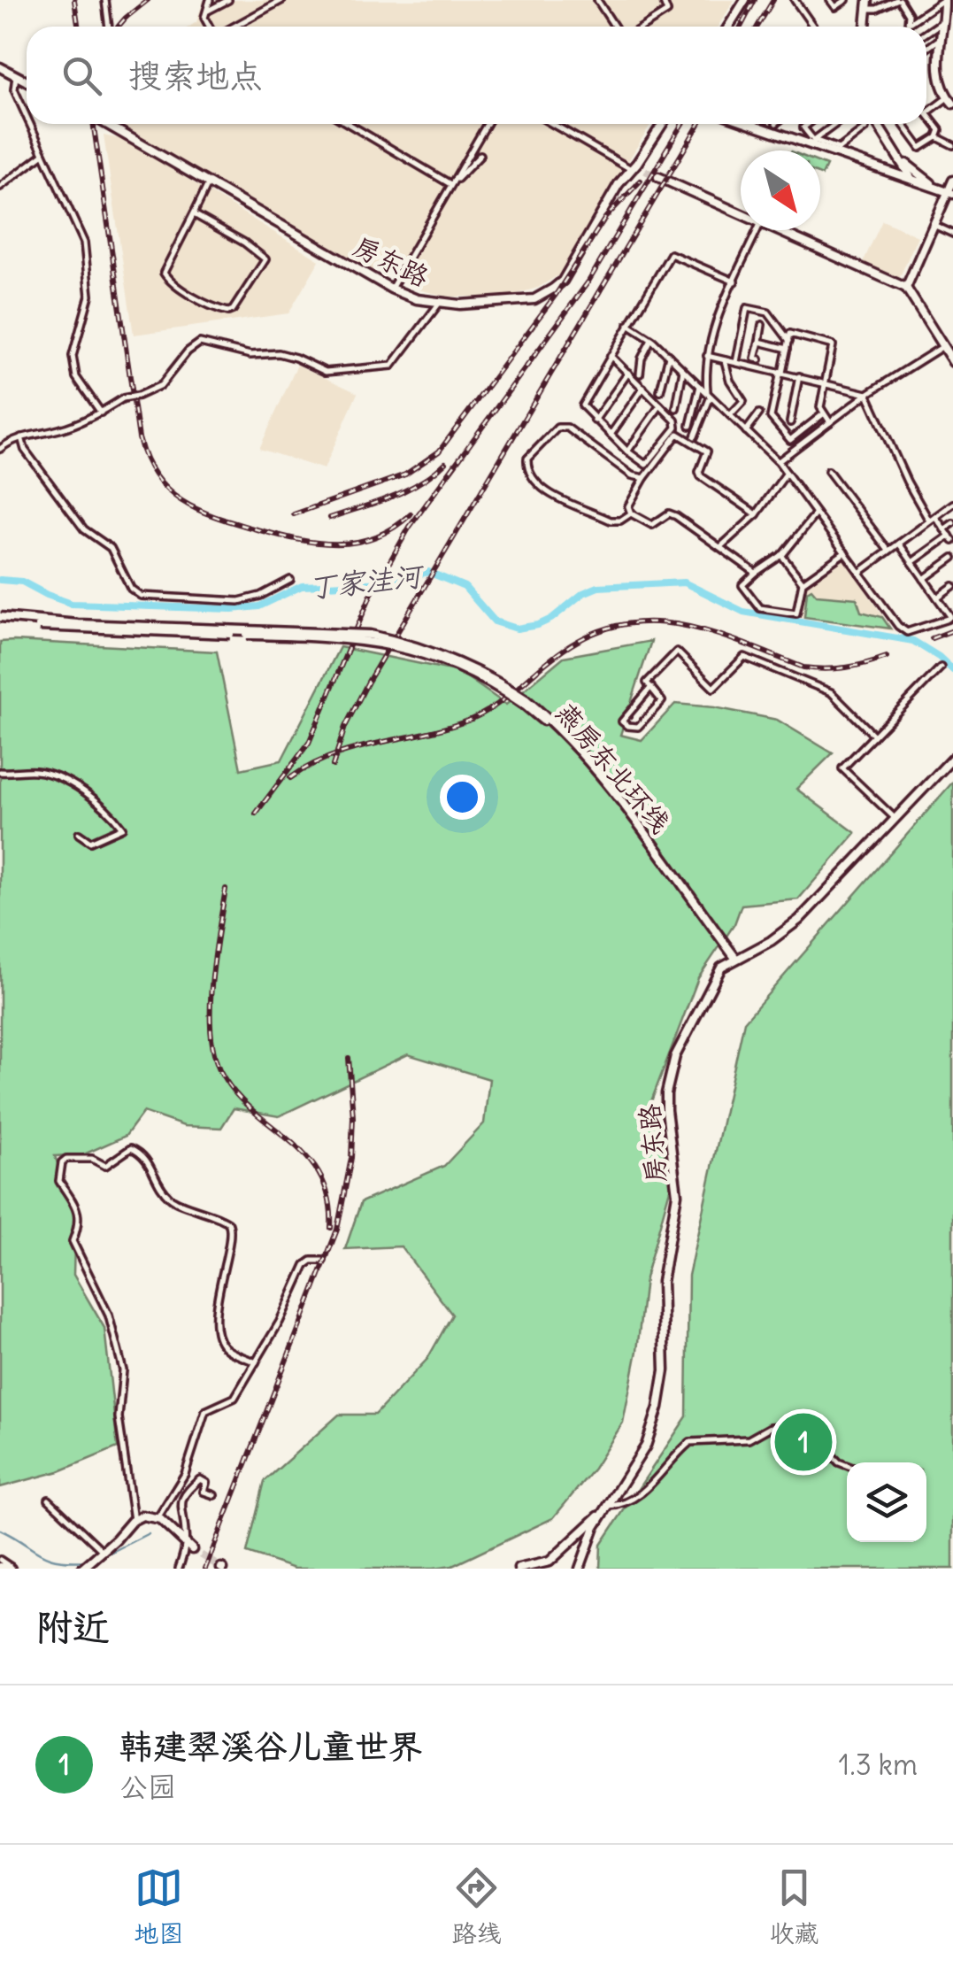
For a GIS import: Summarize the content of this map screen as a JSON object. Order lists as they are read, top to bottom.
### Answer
{
  "streets": {
    "main road": ["房东路", "燕房东北环线"]
  },
  "crossings": [
    ["房东路", "燕房东北环线"]
  ],
  "water": ["丁家洼河"],
  "north": "bottom right",
  "page": {
    "search": "搜索地点",
    "pins": "1",
    "heading": "附近",
    "list": [
      {
        "mark": "1",
        "name": "韩建翠溪谷儿童世界",
        "note": "公园",
        "value": "1.3 km"
      }
    ],
    "nav": ["地图", "路线", "收藏"]
  }
}
